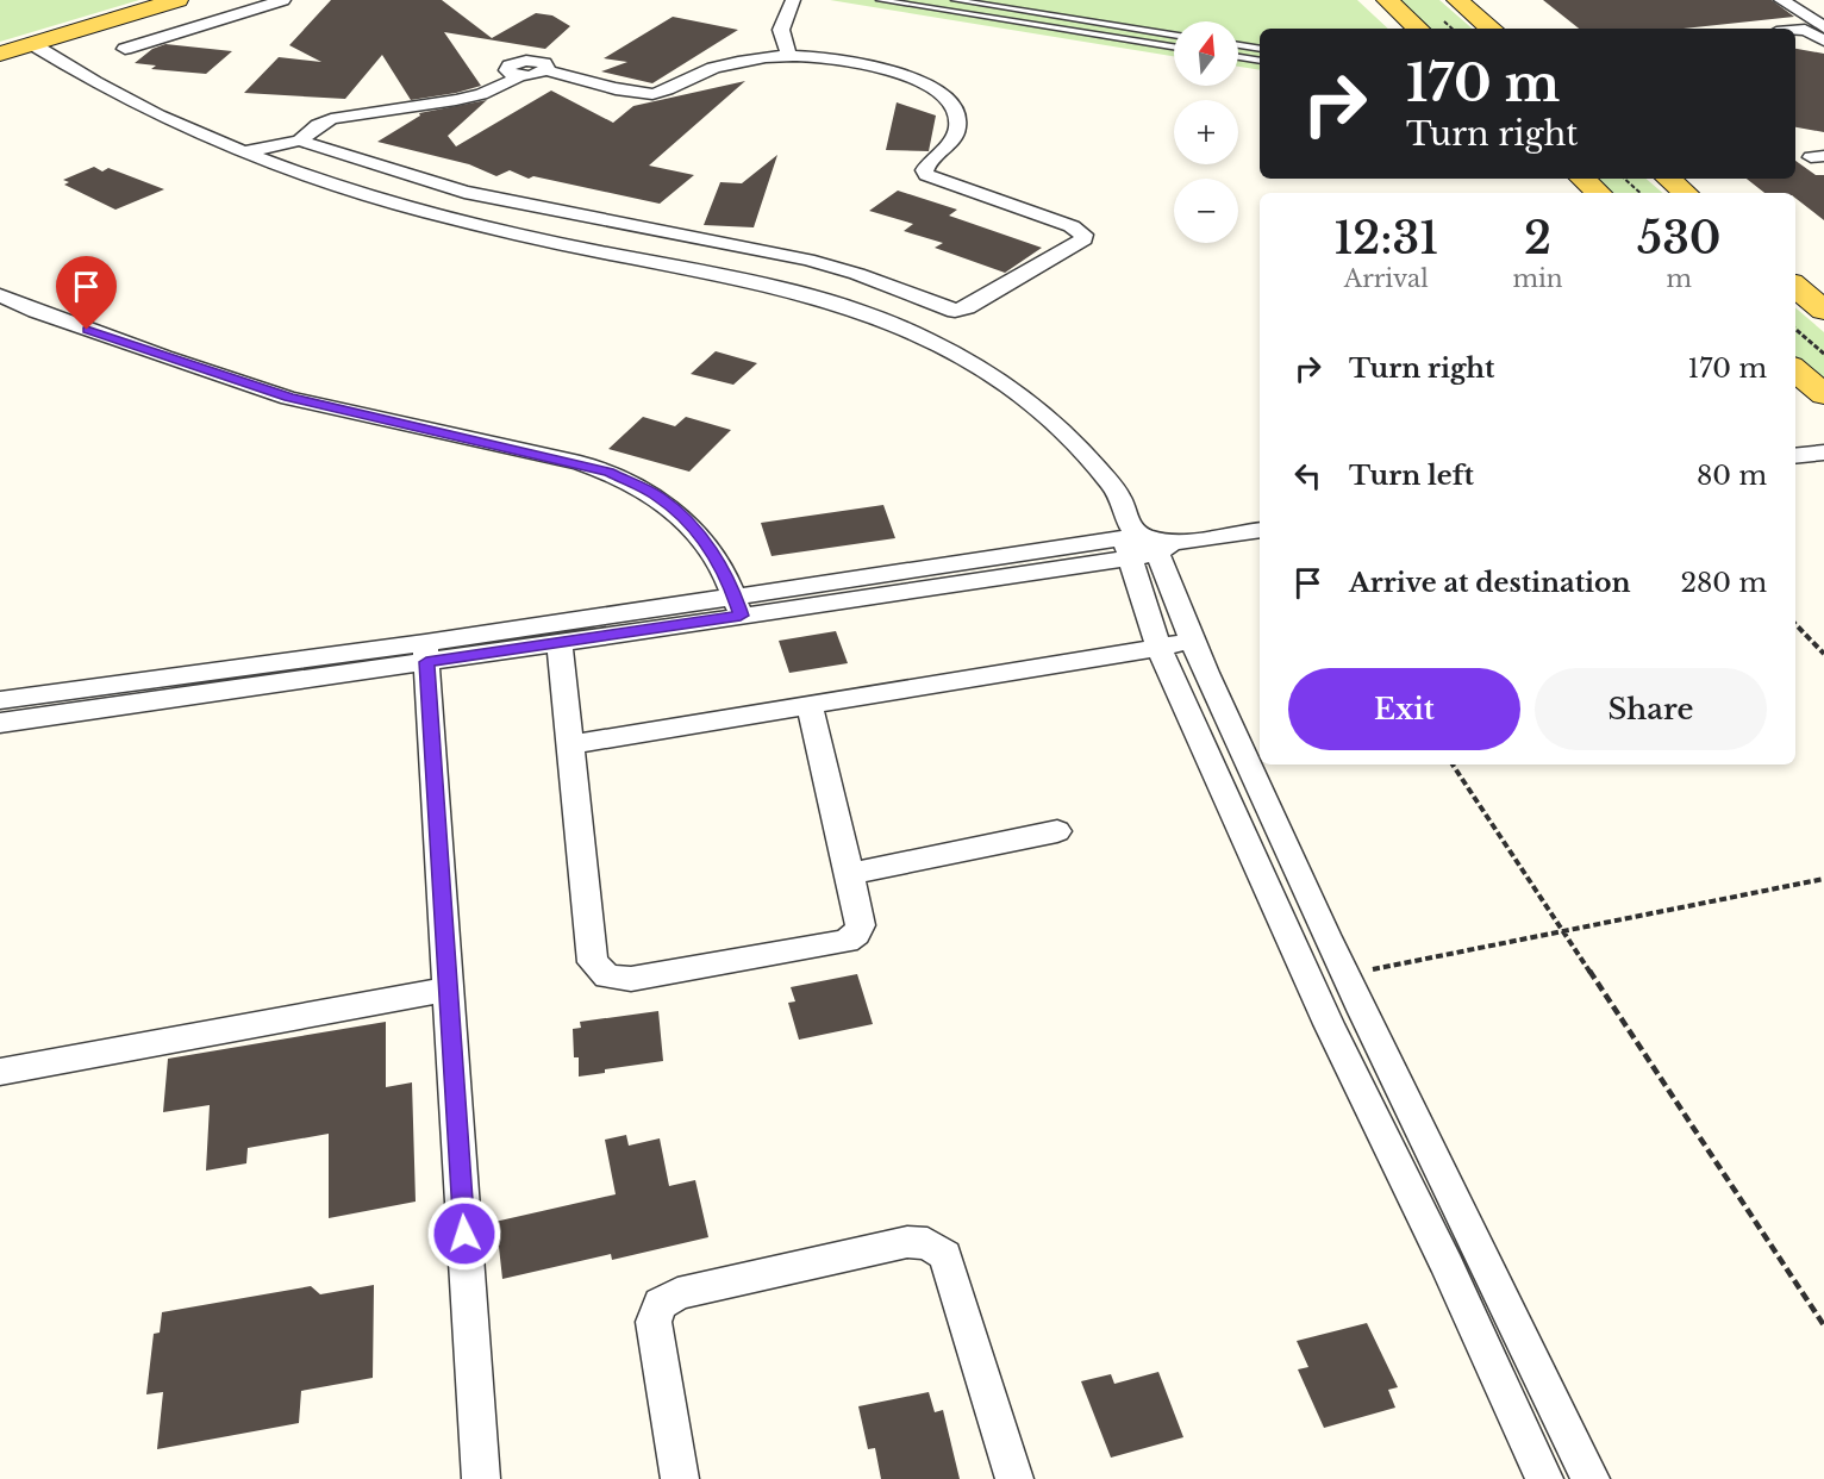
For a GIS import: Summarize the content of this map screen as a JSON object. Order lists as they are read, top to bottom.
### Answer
{
  "north": "top",
  "page": {
    "map_buttons": ["+", "−"],
    "turn": ["170 m", "Turn right"],
    "eta": [
      "12:31",
      "Arrival",
      "2",
      "min",
      "530",
      "m"
    ],
    "list": [
      {
        "name": "Turn right",
        "value": "170 m"
      },
      {
        "name": "Turn left",
        "value": "80 m"
      },
      {
        "name": "Arrive at destination",
        "value": "280 m"
      }
    ],
    "buttons": ["Exit", "Share"]
  }
}
